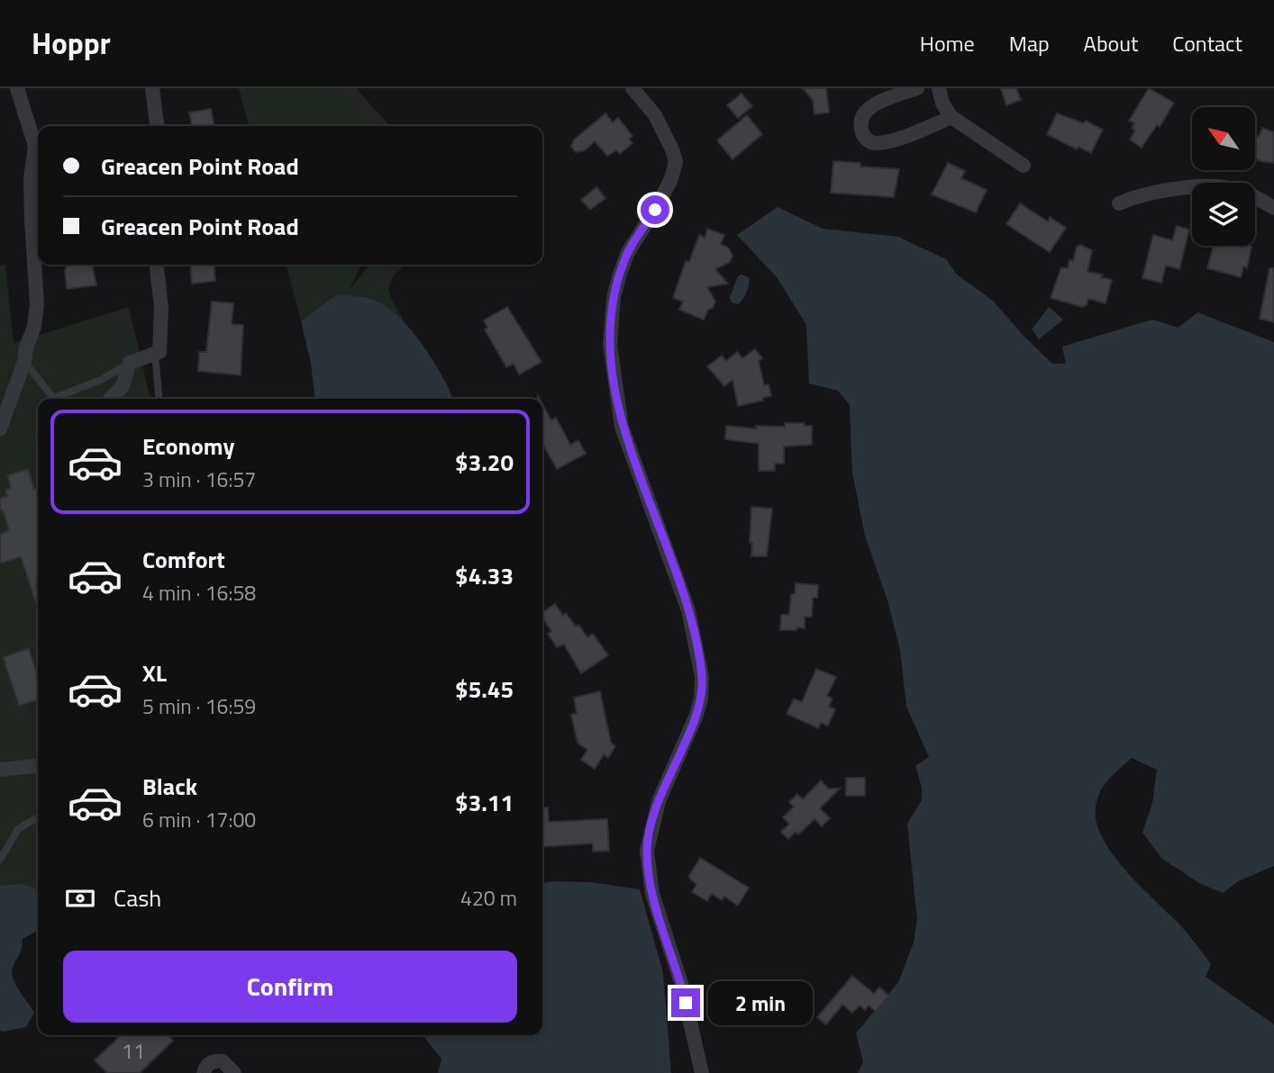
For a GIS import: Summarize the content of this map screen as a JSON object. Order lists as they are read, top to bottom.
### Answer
{
  "house_numbers": ["11"],
  "north": "top left",
  "page": {
    "header": "Hoppr",
    "nav": [
      "Home",
      "Map",
      "About",
      "Contact"
    ],
    "banner": ["Greacen Point Road", "Greacen Point Road"],
    "list": [
      {
        "name": "Economy",
        "note": "3 min · 16:57",
        "value": "$3.20"
      },
      {
        "name": "Comfort",
        "note": "4 min · 16:58",
        "value": "$4.33"
      },
      {
        "name": "XL",
        "note": "5 min · 16:59",
        "value": "$5.45"
      },
      {
        "name": "Black",
        "note": "6 min · 17:00",
        "value": "$3.11"
      }
    ],
    "pay": ["Cash", "420 m"],
    "buttons": "Confirm",
    "bubble": "2 min"
  }
}
